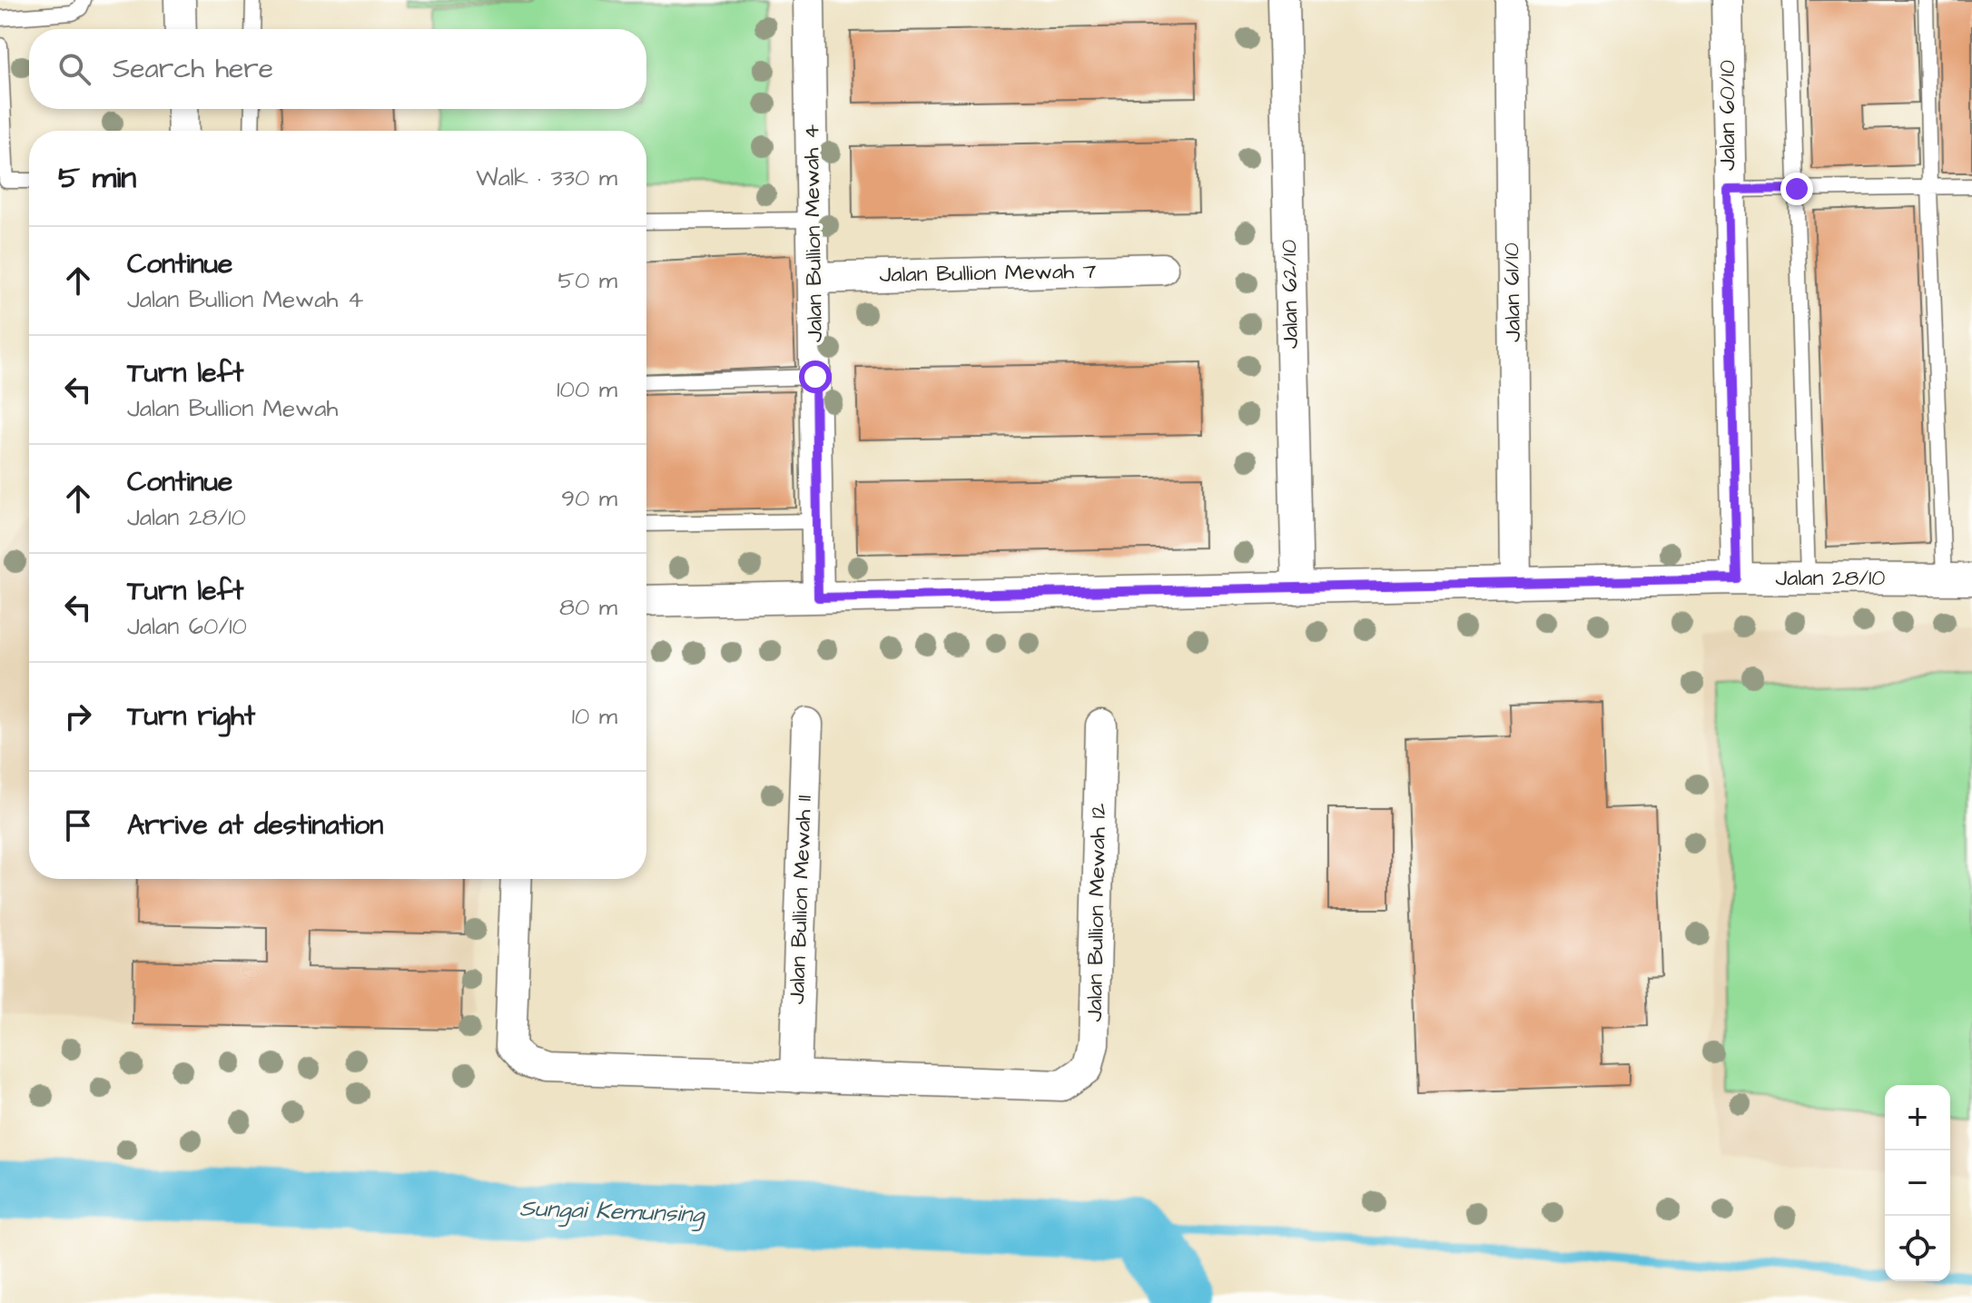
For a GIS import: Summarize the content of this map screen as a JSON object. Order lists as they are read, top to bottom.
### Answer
{
  "streets": {
    "street": [
      "Jalan 60/10",
      "Jalan Bullion Mewah 4",
      "Jalan Bullion Mewah 7",
      "Jalan 61/10",
      "Jalan 62/10",
      "Jalan 28/10",
      "Jalan Bullion Mewah 11",
      "Jalan Bullion Mewah 12"
    ]
  },
  "crossings": [
    ["Jalan 60/10", "Jalan 28/10"],
    ["Jalan Bullion Mewah 4", "Jalan Bullion Mewah 7"],
    ["Jalan Bullion Mewah 4", "Jalan 28/10"],
    ["Jalan 61/10", "Jalan 28/10"],
    ["Jalan 62/10", "Jalan 28/10"],
    ["Jalan Bullion Mewah 11", "Jalan Bullion Mewah 12"]
  ],
  "water": ["Sungai Kemunsing"],
  "page": {
    "search": "Search here",
    "heading": ["5 min", "Walk · 330 m"],
    "list": [
      ["Continue", "Jalan Bullion Mewah 4", "50 m"],
      ["Turn left", "Jalan Bullion Mewah", "100 m"],
      ["Continue", "Jalan 28/10", "90 m"],
      ["Turn left", "Jalan 60/10", "80 m"],
      ["Turn right", "10 m"],
      "Arrive at destination"
    ],
    "map_buttons": ["+", "−"]
  }
}
